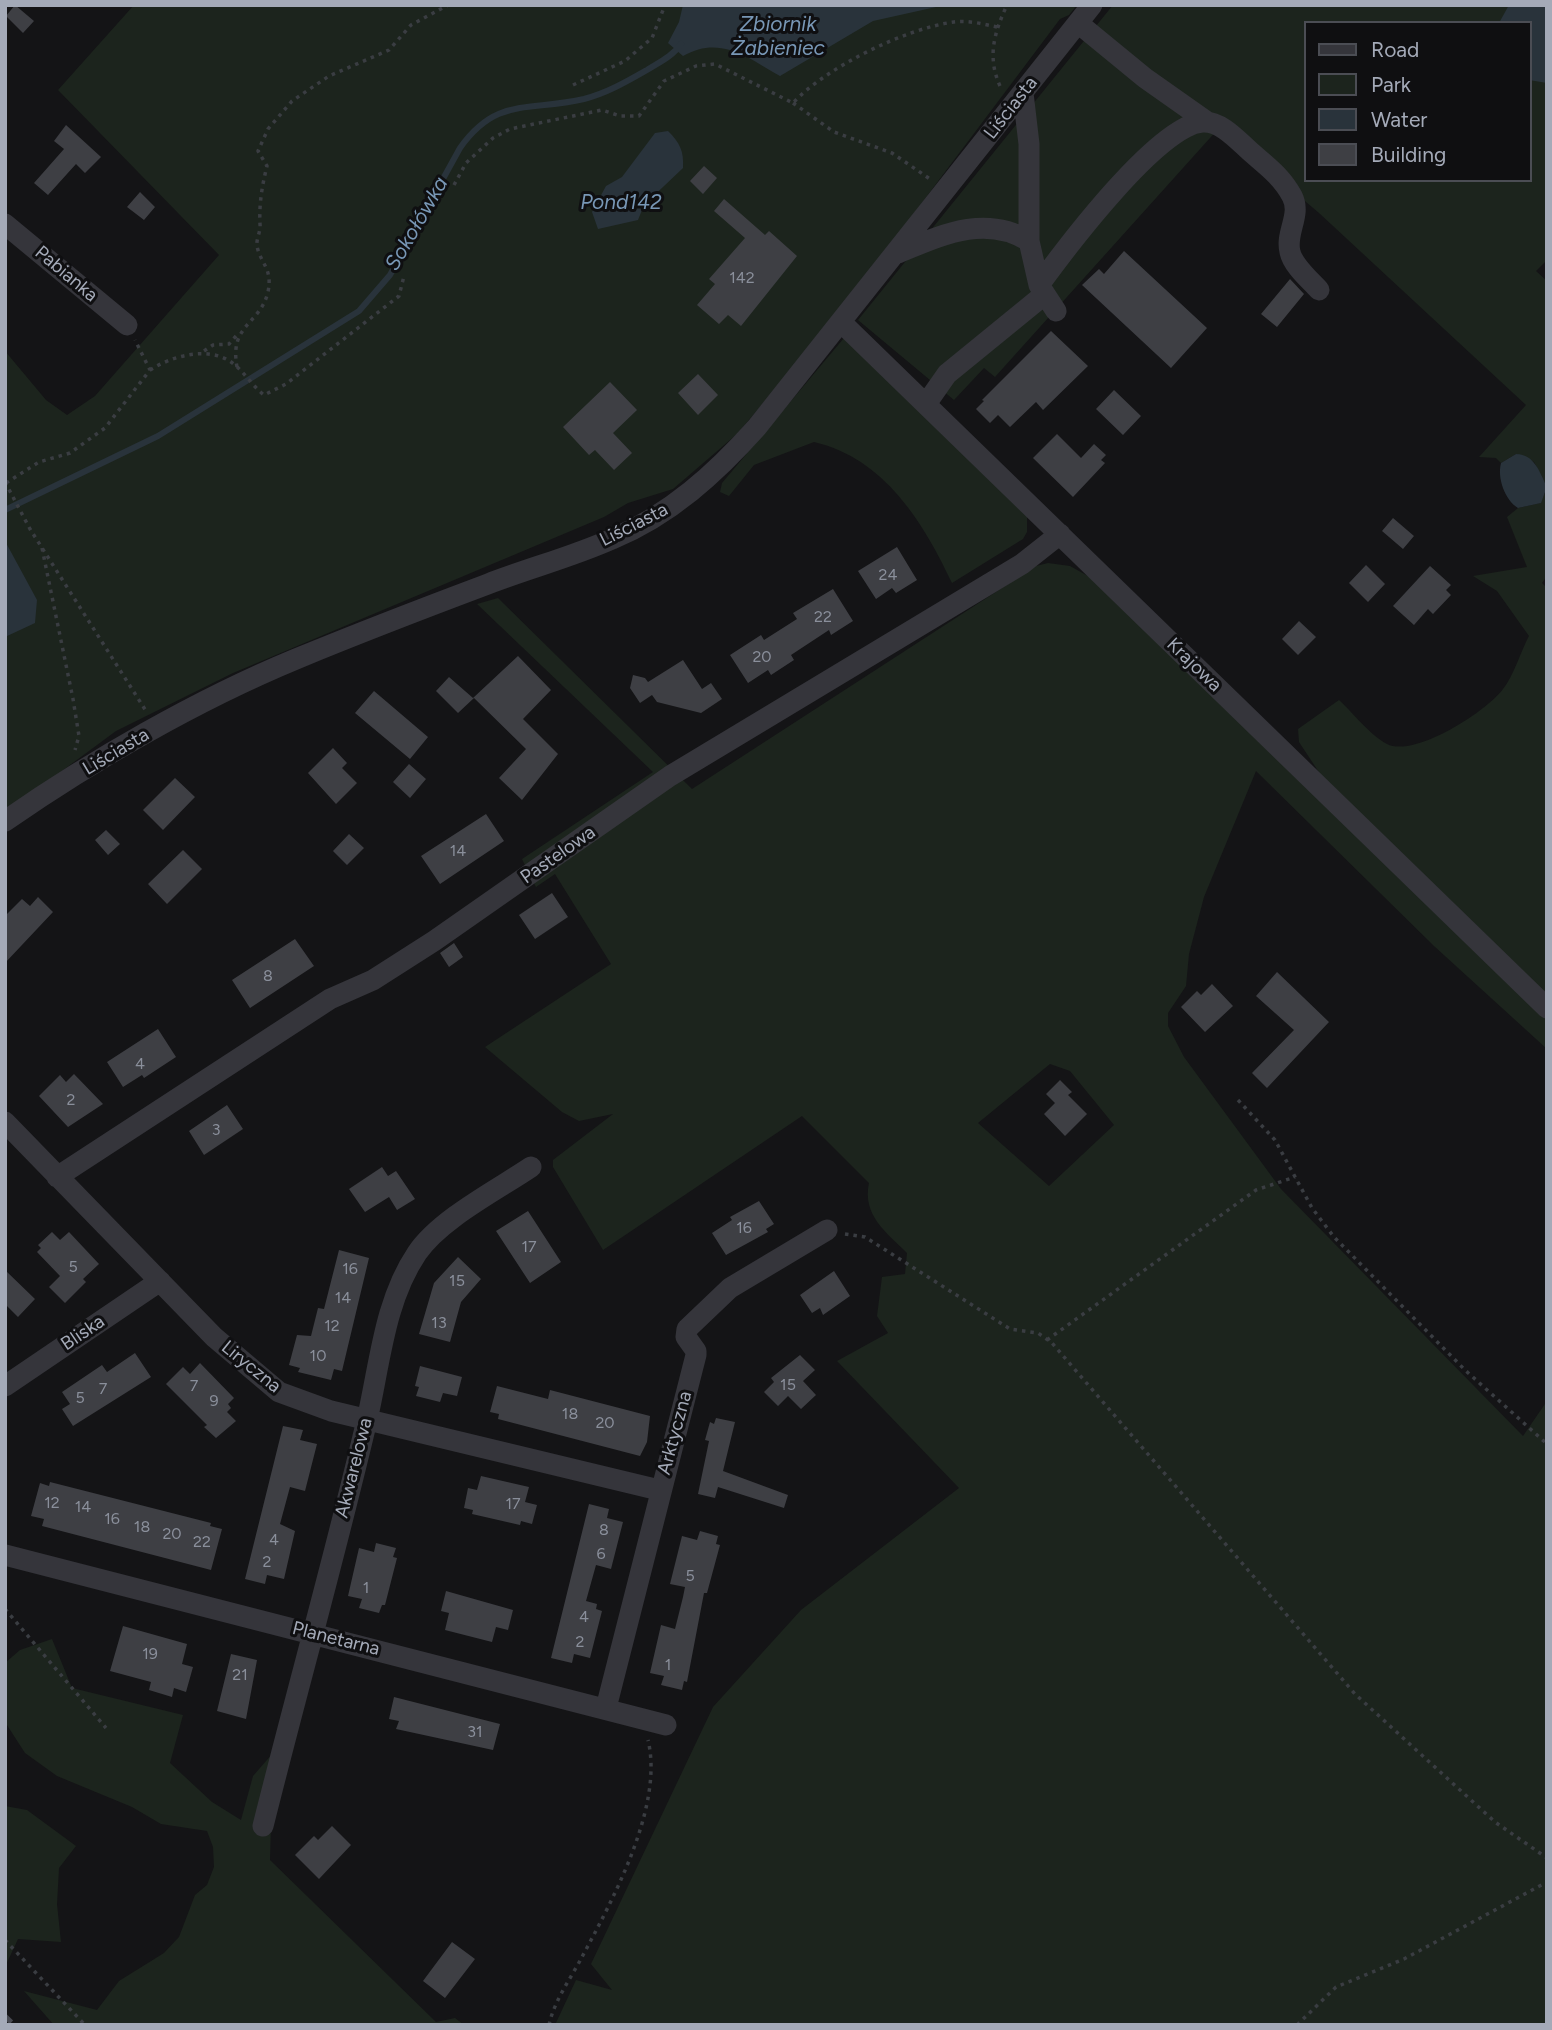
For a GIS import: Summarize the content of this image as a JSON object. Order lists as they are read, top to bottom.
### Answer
{
  "streets": {
    "street": [
      "Liściasta",
      "Pabianka",
      "Krajowa",
      "Pastelowa",
      "Bliska",
      "Liryczna",
      "Arktyczna",
      "Akwarelowa",
      "Planetarna"
    ]
  },
  "crossings": [
    ["Liściasta", "Krajowa"],
    ["Krajowa", "Pastelowa"],
    ["Pastelowa", "Liryczna"],
    ["Bliska", "Liryczna"],
    ["Liryczna", "Arktyczna"],
    ["Liryczna", "Akwarelowa"],
    ["Arktyczna", "Planetarna"],
    ["Akwarelowa", "Planetarna"]
  ],
  "water": ["Zbiornik Żabieniec", "Pond142", "Sokołówka"],
  "house_numbers": [
    "142",
    "24",
    "22",
    "20",
    "14",
    "8",
    "4",
    "2",
    "3",
    "16",
    "17",
    "5",
    "16",
    "15",
    "14",
    "13",
    "12",
    "10",
    "15",
    "7",
    "7",
    "5",
    "9",
    "18",
    "20",
    "12",
    "17",
    "14",
    "16",
    "18",
    "8",
    "20",
    "4",
    "22",
    "6",
    "2",
    "5",
    "1",
    "4",
    "2",
    "19",
    "1",
    "21",
    "31"
  ],
  "legend": [
    "Road",
    "Park",
    "Water",
    "Building"
  ]
}
